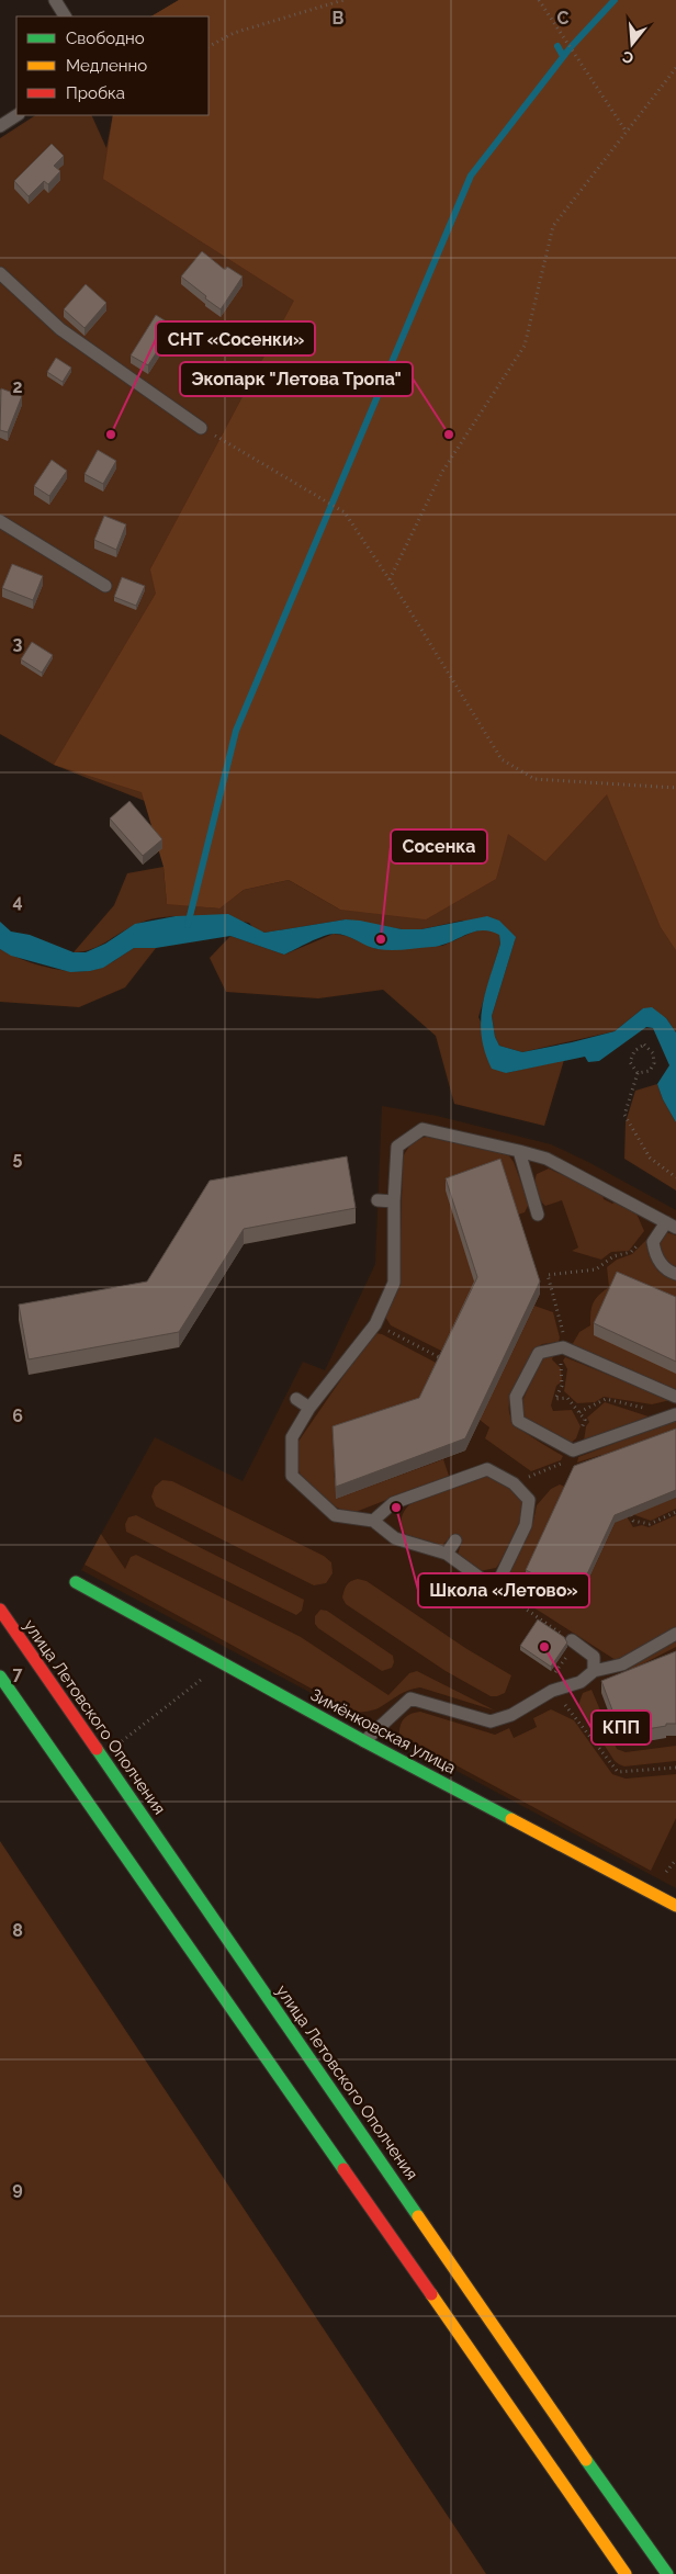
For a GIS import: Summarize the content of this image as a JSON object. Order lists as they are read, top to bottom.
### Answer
{
  "streets": {
    "main road": ["улица Летовского Ополчения", "Зимёнковская улица"]
  },
  "places": [
    "СНТ «Сосенки»",
    "Экопарк \"Летова Тропа\"",
    "Сосенка",
    "Школа «Летово»",
    "КПП"
  ],
  "legend": ["Свободно", "Медленно", "Пробка"],
  "north": "bottom",
  "grid": {
    "columns": ["B", "C"],
    "rows": [
      "2",
      "3",
      "4",
      "5",
      "6",
      "7",
      "8",
      "9"
    ]
  }
}
